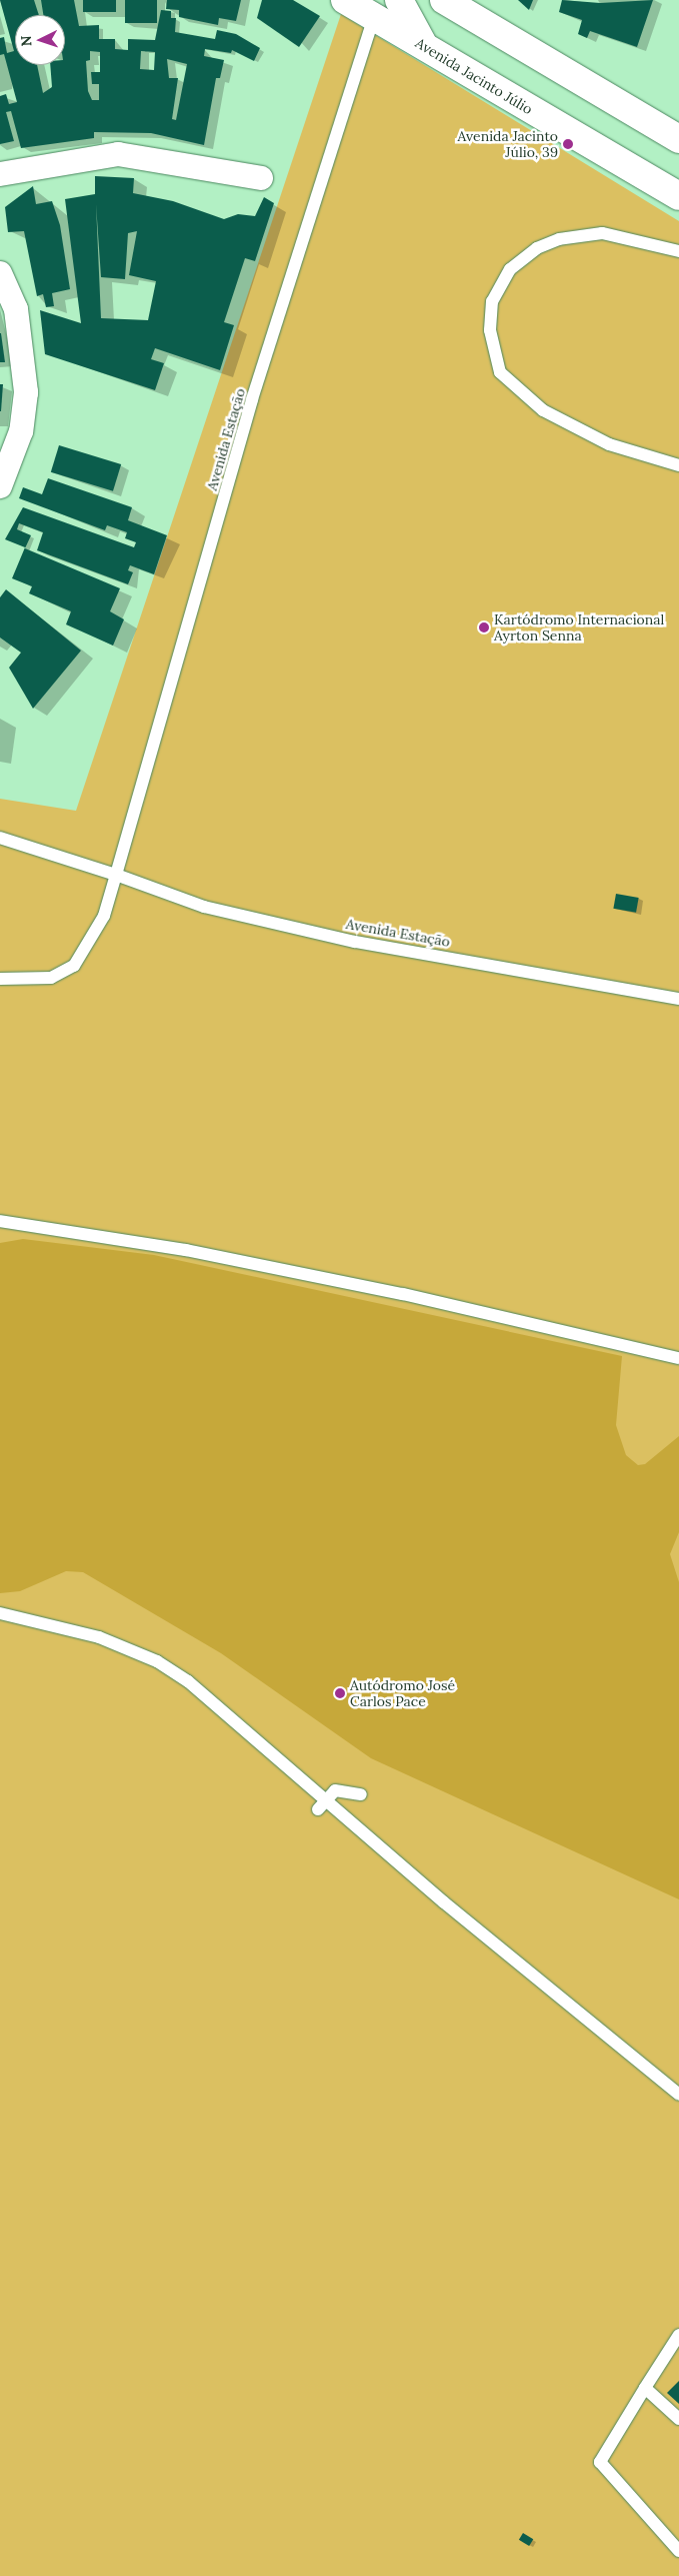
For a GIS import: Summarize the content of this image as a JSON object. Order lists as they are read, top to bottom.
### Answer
{
  "streets": {
    "street": ["Avenida Jacinto Júlio"],
    "lane": ["Avenida Estação"]
  },
  "crossings": [
    ["Avenida Jacinto Júlio", "Avenida Estação"]
  ],
  "places": ["Avenida Jacinto Júlio, 39", "Kartódromo Internacional Ayrton Senna", "Autódromo José Carlos Pace"],
  "north": "left"
}
